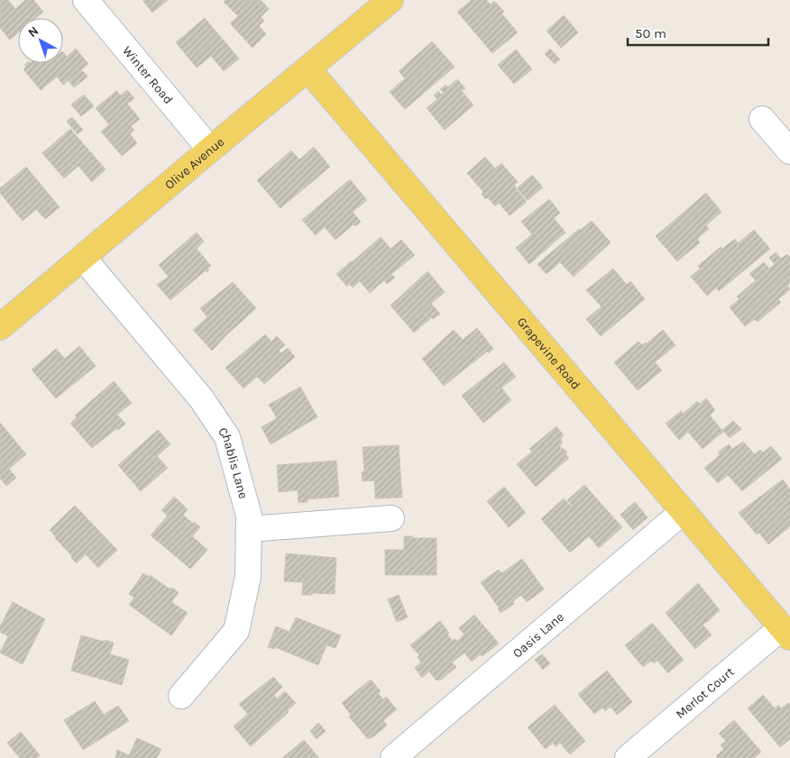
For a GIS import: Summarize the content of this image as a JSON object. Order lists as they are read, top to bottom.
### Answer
{
  "streets": {
    "main road": ["Olive Avenue", "Grapevine Road"],
    "street": [
      "Winter Road",
      "Chablis Lane",
      "Oasis Lane",
      "Merlot Court"
    ]
  },
  "crossings": [
    ["Winter Road", "Olive Avenue"],
    ["Olive Avenue", "Grapevine Road"],
    ["Olive Avenue", "Chablis Lane"],
    ["Grapevine Road", "Oasis Lane"],
    ["Grapevine Road", "Merlot Court"]
  ],
  "scale_bar": "50 m",
  "north": "top left"
}
